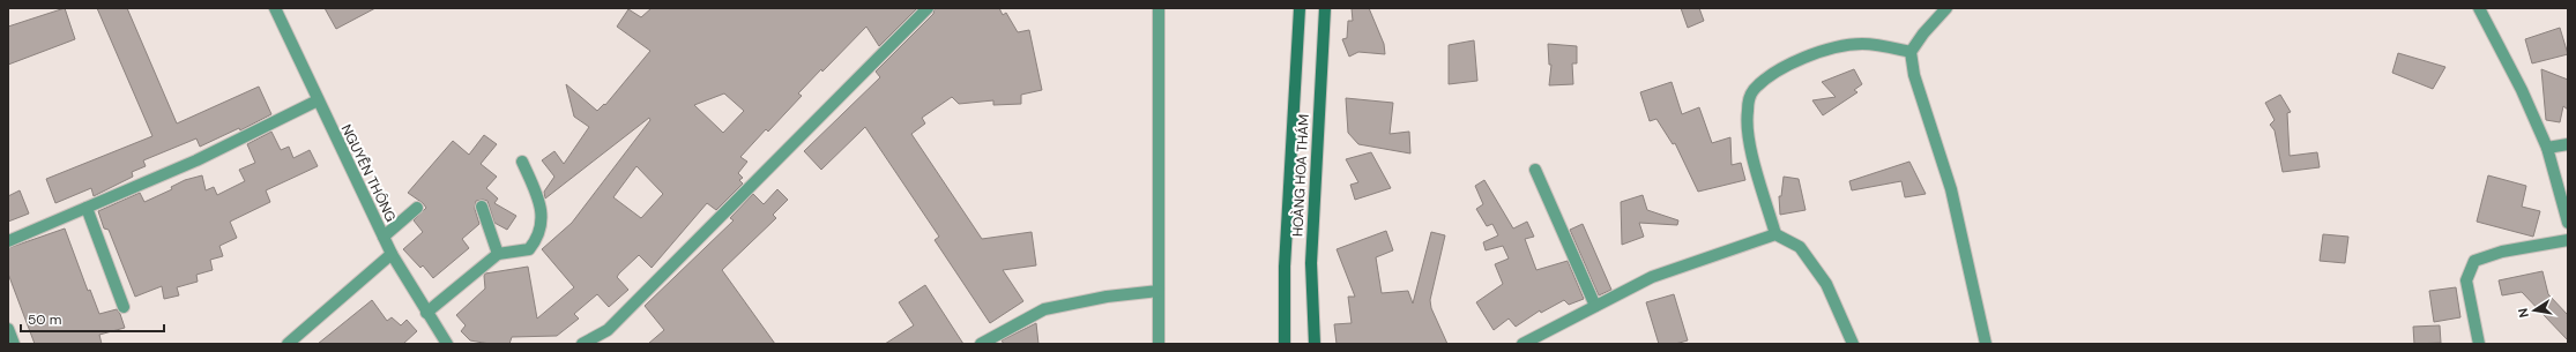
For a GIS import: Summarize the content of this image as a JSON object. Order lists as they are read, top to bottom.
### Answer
{
  "streets": {
    "main road": ["HOÀNG HOA THÁM"],
    "street": ["NGUYỄN THÔNG"]
  },
  "scale_bar": "50 m",
  "north": "left"
}
